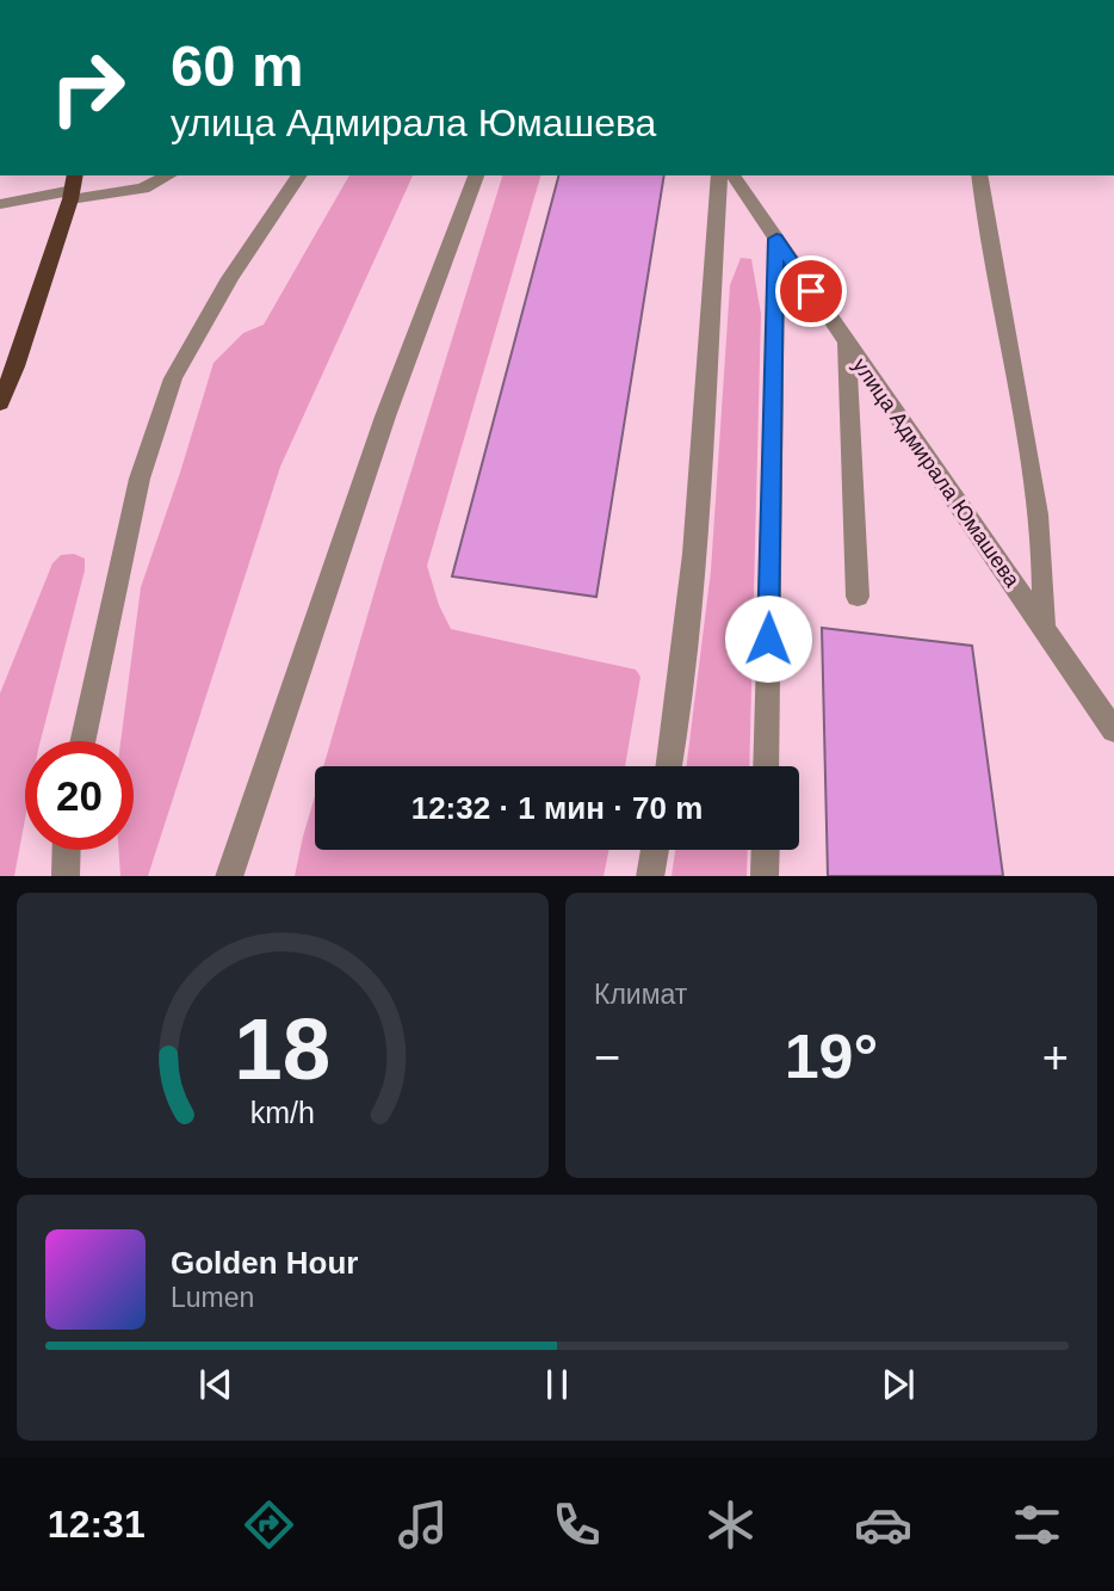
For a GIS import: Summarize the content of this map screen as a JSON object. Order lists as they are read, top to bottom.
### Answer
{
  "streets": {
    "street": ["улица Адмирала Юмашева"]
  },
  "page": {
    "turn": ["60 m", "улица Адмирала Юмашева"],
    "limit": "20",
    "trip": "12:32 · 1 мин · 70 m",
    "tile": "Климат",
    "heat": ["−", "19°", "+"],
    "song": ["Golden Hour", "Lumen"],
    "tabs": "12:31",
    "gauge": ["18", "km/h"]
  }
}
